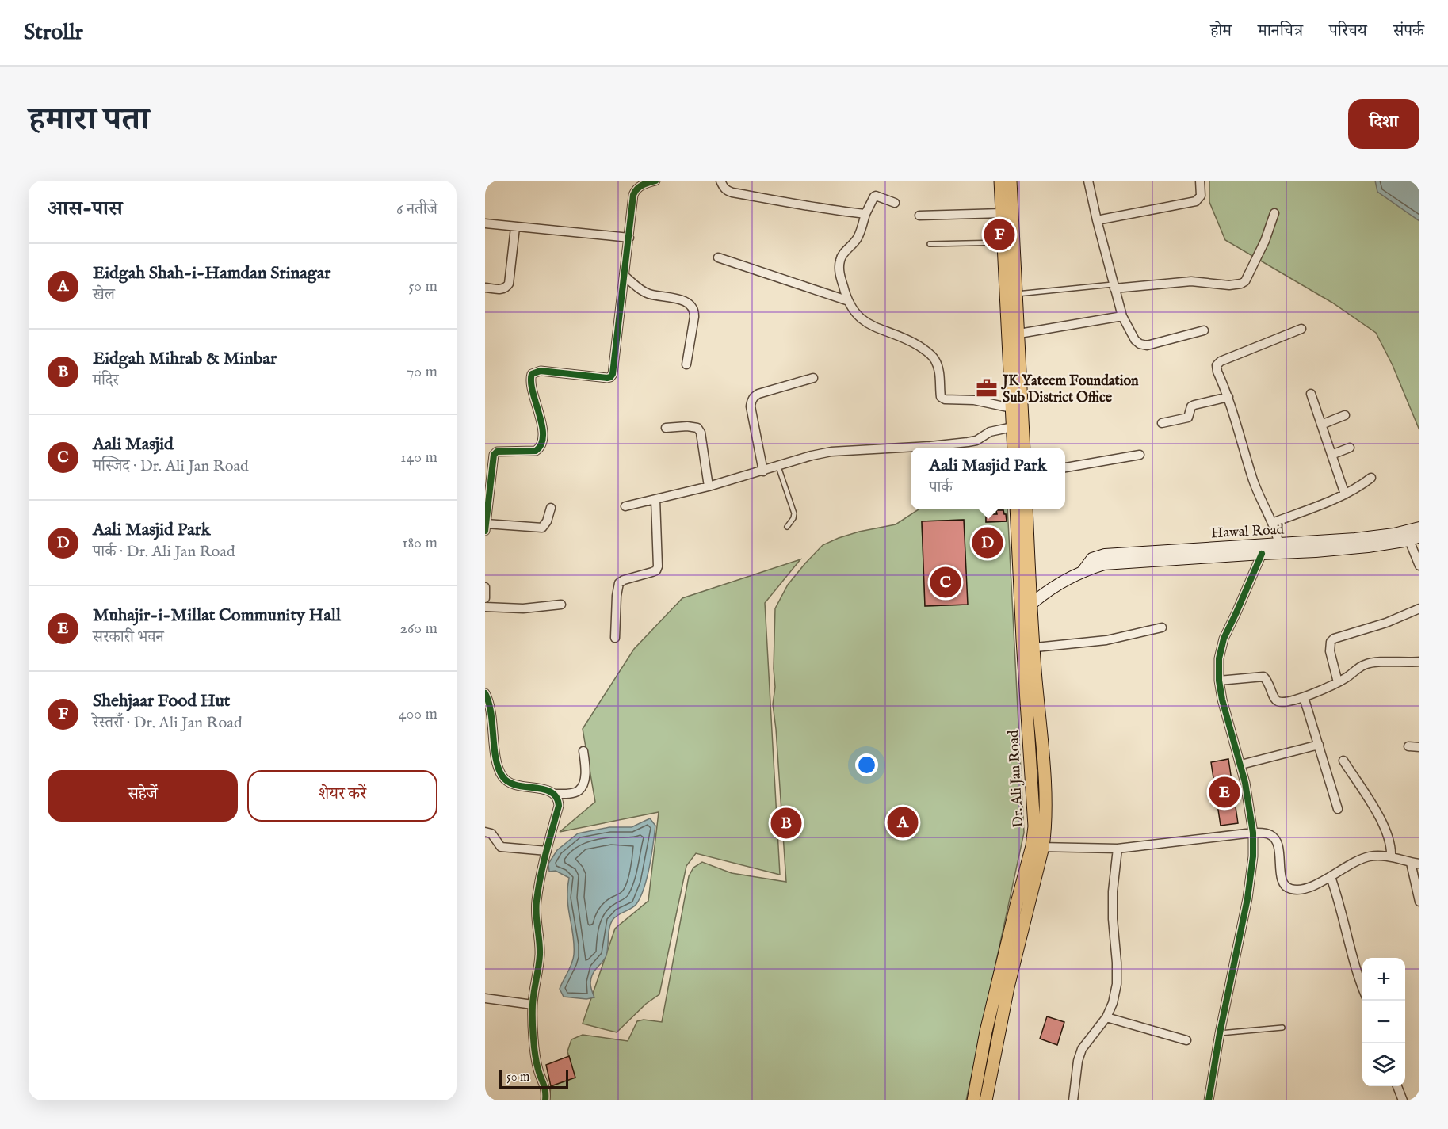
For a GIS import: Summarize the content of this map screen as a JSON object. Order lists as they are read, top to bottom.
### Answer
{
  "streets": {
    "main road": ["Hawal Road", "Dr. Ali Jan Road"]
  },
  "crossings": [
    ["Hawal Road", "Dr. Ali Jan Road"]
  ],
  "places": {
    "office": ["JK Yateem Foundation Sub District Office"]
  },
  "scale_bar": "50 m",
  "page": {
    "header": "Strollr",
    "nav": [
      "होम",
      "मानचित्र",
      "परिचय",
      "संपर्क"
    ],
    "title": "हमारा पता",
    "buttons": [
      "दिशा",
      ["सहेजें", "शेयर करें"]
    ],
    "heading": ["आस-पास", "6 नतीजे"],
    "pins": [
      "F",
      "D",
      "C",
      "E",
      "A",
      "B"
    ],
    "list": [
      {
        "mark": "A",
        "name": "Eidgah Shah-i-Hamdan Srinagar",
        "note": "खेल",
        "value": "50 m"
      },
      {
        "mark": "B",
        "name": "Eidgah Mihrab & Minbar",
        "note": "मंदिर",
        "value": "70 m"
      },
      {
        "mark": "C",
        "name": "Aali Masjid",
        "note": "मस्जिद · Dr. Ali Jan Road",
        "value": "140 m"
      },
      {
        "mark": "D",
        "name": "Aali Masjid Park",
        "note": "पार्क · Dr. Ali Jan Road",
        "value": "180 m"
      },
      {
        "mark": "E",
        "name": "Muhajir-i-Millat Community Hall",
        "note": "सरकारी भवन",
        "value": "260 m"
      },
      {
        "mark": "F",
        "name": "Shehjaar Food Hut",
        "note": "रेस्तराँ · Dr. Ali Jan Road",
        "value": "400 m"
      }
    ],
    "popup": ["Aali Masjid Park", "पार्क"],
    "map_buttons": ["+", "−"],
    "scale": "50 m"
  }
}
